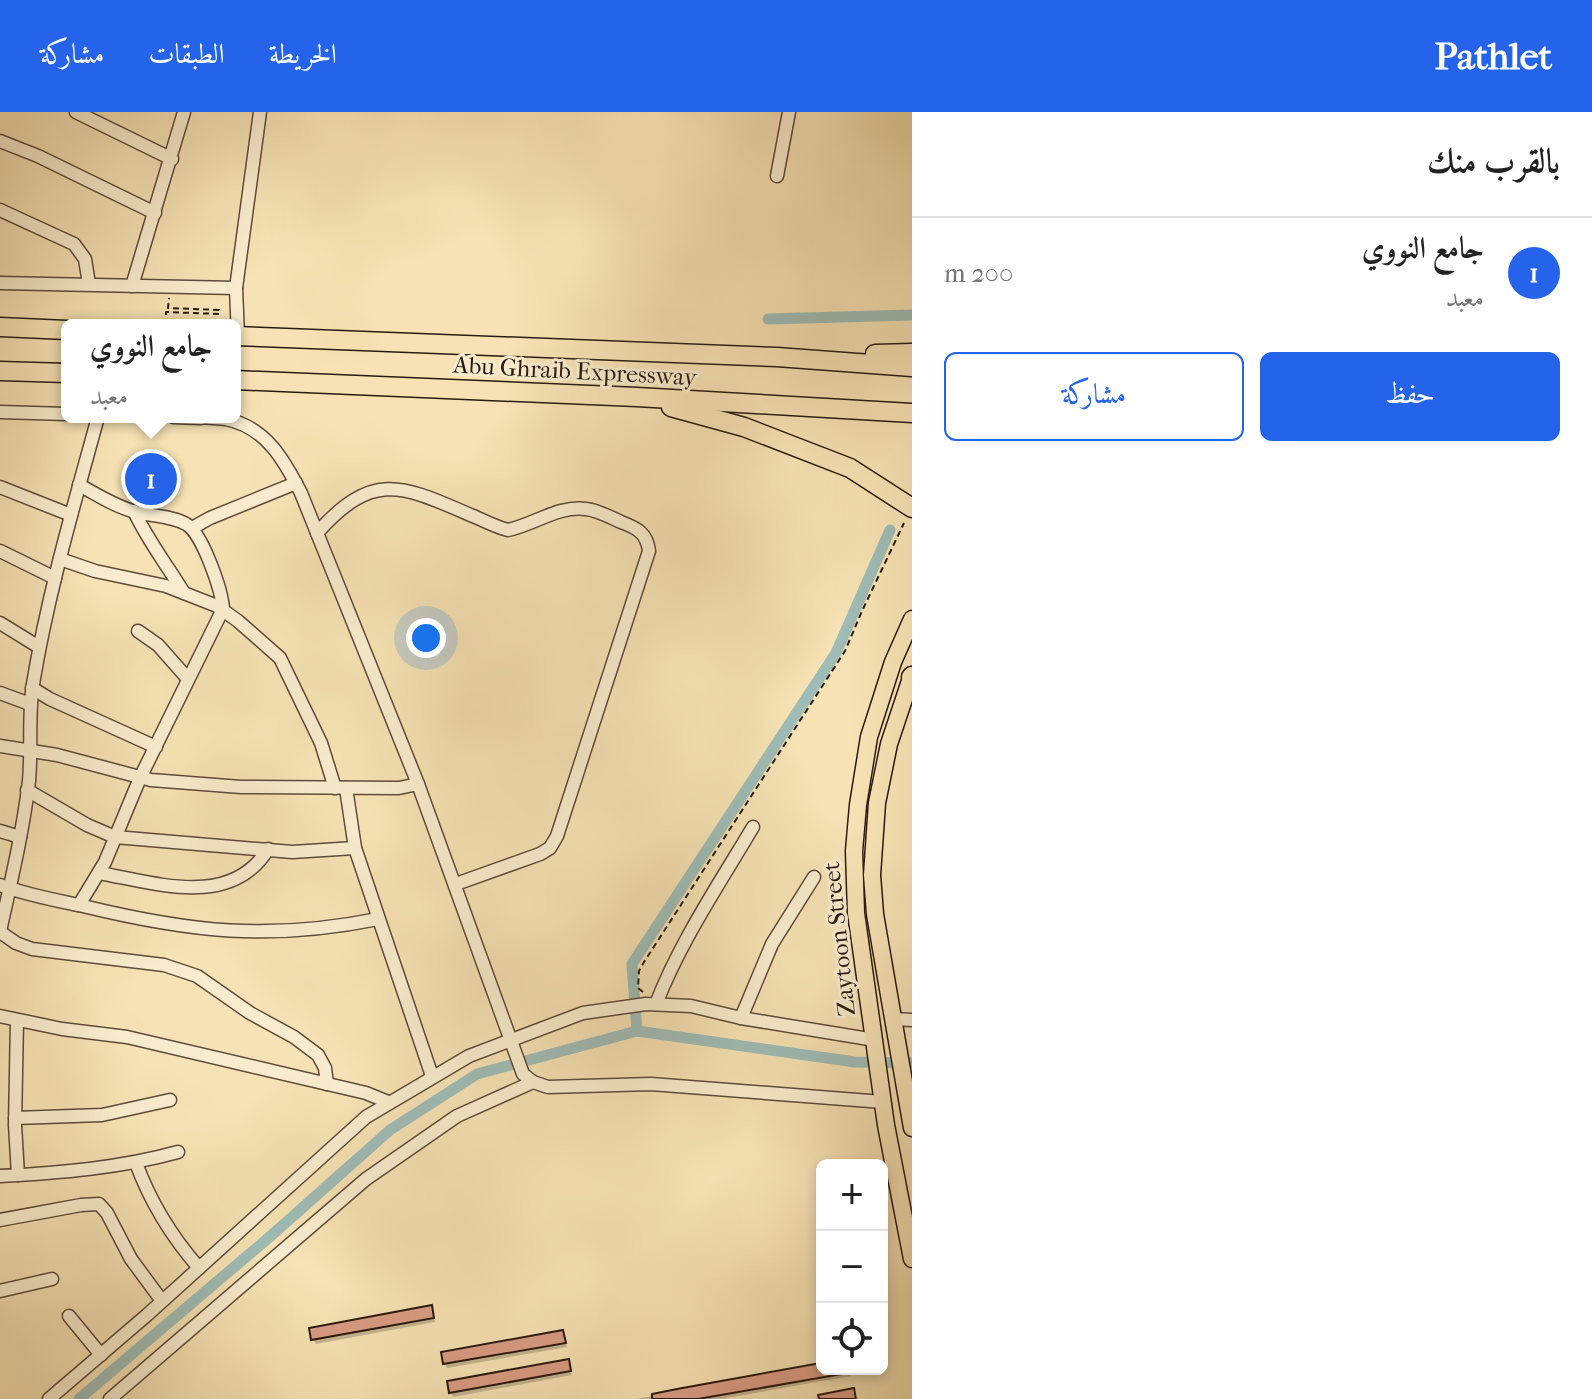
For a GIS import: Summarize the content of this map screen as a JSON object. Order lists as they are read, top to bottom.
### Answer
{
  "streets": {
    "highway": ["Abu Ghraib Expressway"],
    "main road": ["Zaytoon Street"]
  },
  "page": {
    "header": "Pathlet",
    "nav": ["الخريطة", "الطبقات", "مشاركة"],
    "heading": "بالقرب منك",
    "list": [
      {
        "mark": "1",
        "name": "جامع النووي",
        "note": "معبد",
        "value": "200 m"
      }
    ],
    "popup": ["جامع النووي", "معبد"],
    "buttons": ["حفظ", "مشاركة"],
    "pins": "1",
    "map_buttons": ["+", "−"]
  }
}
